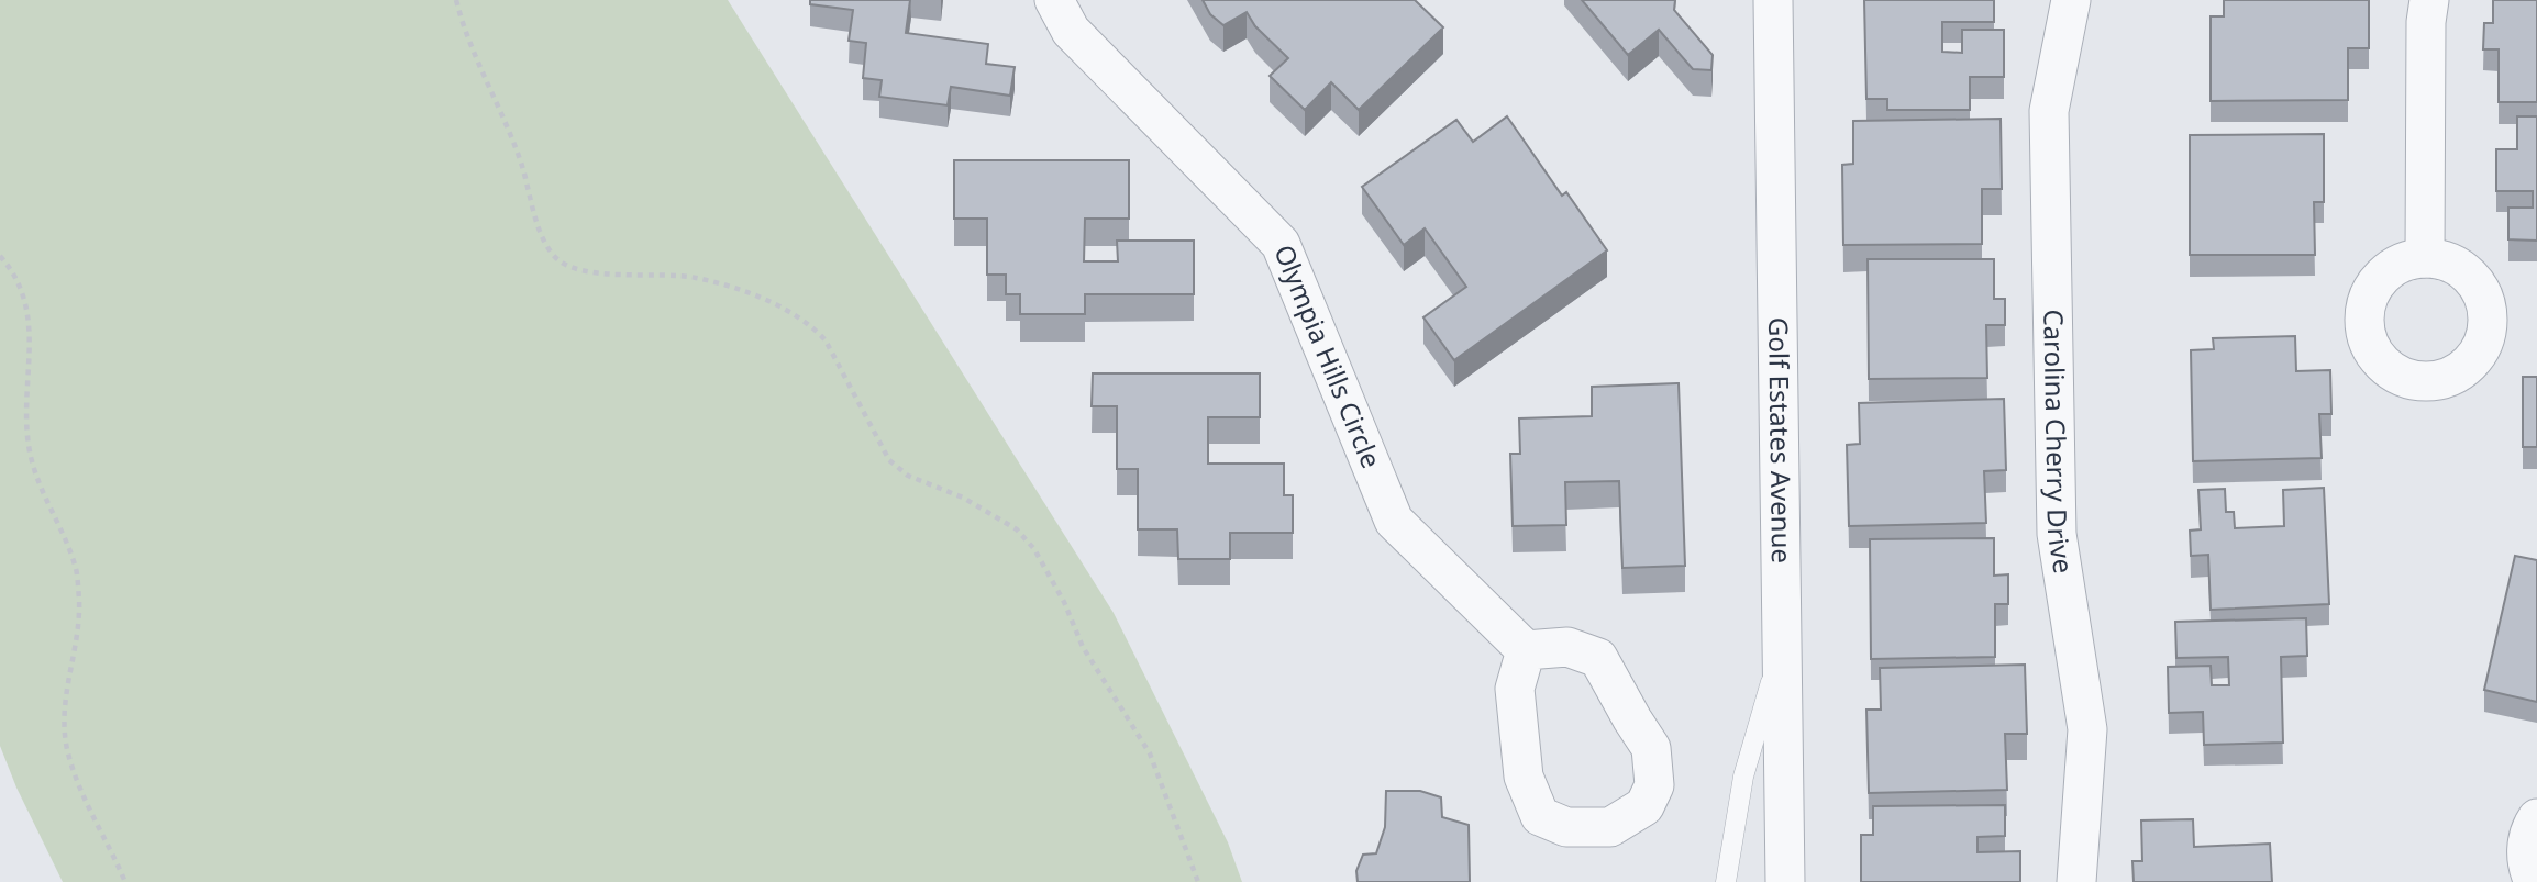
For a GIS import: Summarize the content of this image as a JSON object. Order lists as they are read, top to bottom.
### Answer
{
  "streets": {
    "street": ["Olympia Hills Circle", "Carolina Cherry Drive", "Golf Estates Avenue"]
  }
}
